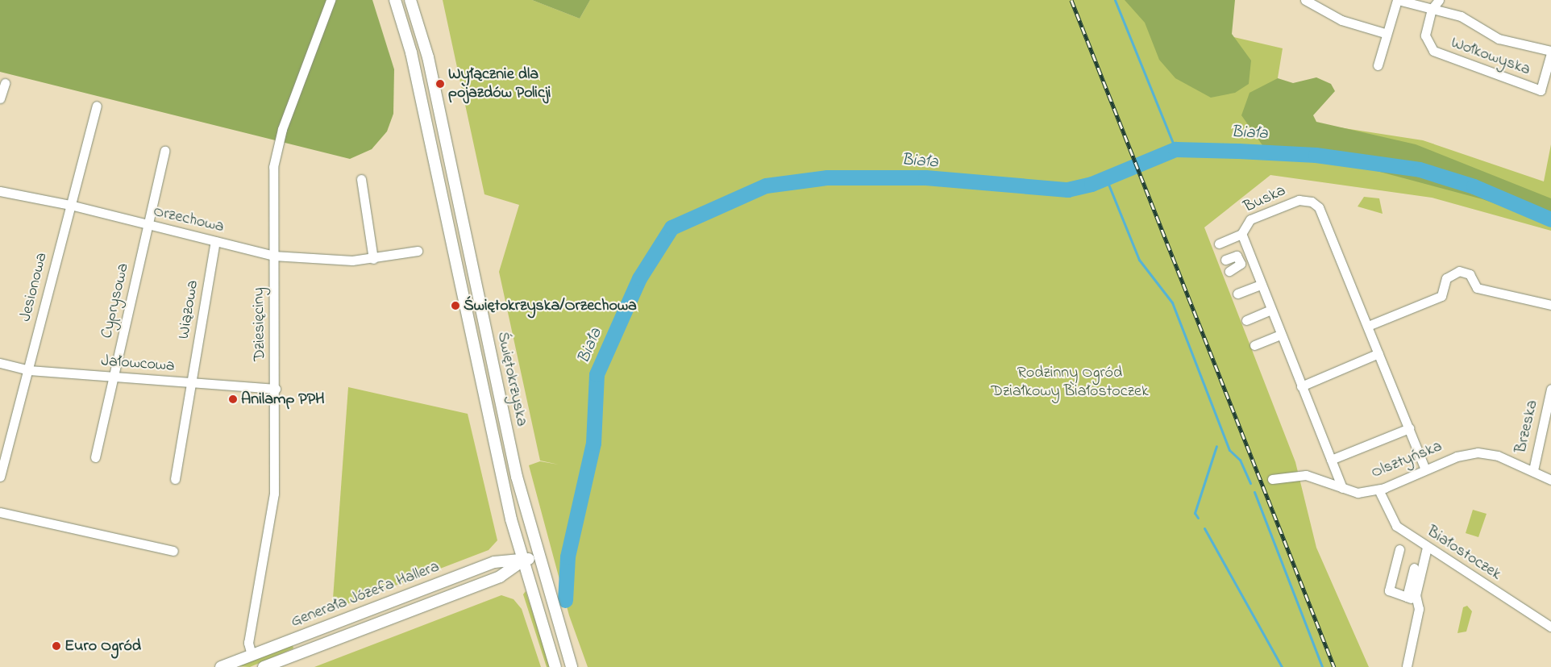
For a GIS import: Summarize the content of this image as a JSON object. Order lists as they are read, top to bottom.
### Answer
{
  "streets": {
    "main road": ["Świętokrzyska", "Generała Józefa Hallera"],
    "street": [
      "Wołkowyska",
      "Buska",
      "Orzechowa",
      "Jesionowa",
      "Cyprysowa",
      "Wiązowa",
      "Dziesięciny",
      "Jałowcowa",
      "Brzeska",
      "Olsztyńska",
      "Białostoczek"
    ]
  },
  "crossings": [
    ["Buska", "Olsztyńska"],
    ["Orzechowa", "Jesionowa"],
    ["Orzechowa", "Cyprysowa"],
    ["Orzechowa", "Wiązowa"],
    ["Orzechowa", "Dziesięciny"],
    ["Jesionowa", "Jałowcowa"],
    ["Cyprysowa", "Jałowcowa"],
    ["Wiązowa", "Jałowcowa"],
    ["Dziesięciny", "Jałowcowa"],
    ["Dziesięciny", "Generała Józefa Hallera"],
    ["Świętokrzyska", "Generała Józefa Hallera"],
    ["Brzeska", "Olsztyńska"],
    ["Olsztyńska", "Białostoczek"]
  ],
  "water": ["Biała"],
  "parks": ["Rodzinny Ogród Działkowy Białostoczek"],
  "places": [
    "Wyłącznie dla pojazdów Policji",
    "Świętokrzyska/Orzechowa",
    "Anilamp PPH",
    "Euro Ogród"
  ]
}
